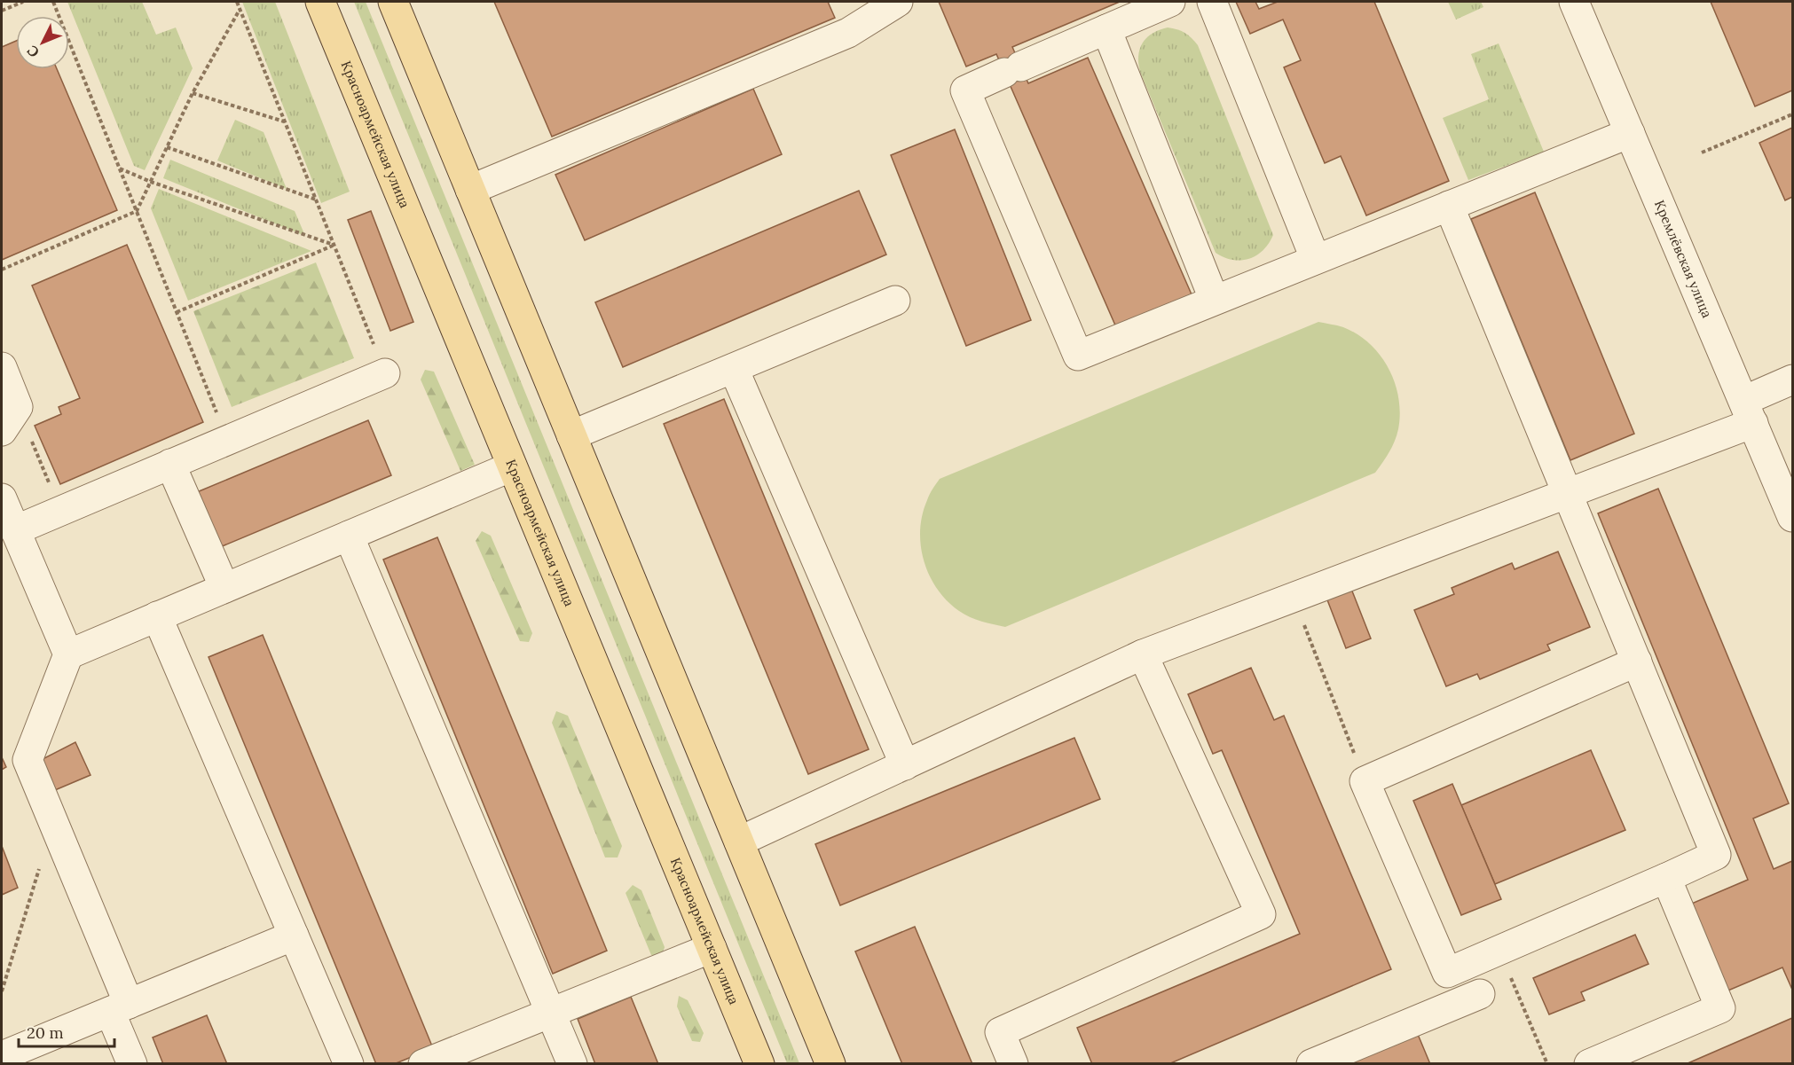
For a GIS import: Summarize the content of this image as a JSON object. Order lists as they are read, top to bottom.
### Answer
{
  "streets": {
    "main road": ["Красноармейская улица"],
    "street": ["Кремлёвская улица"]
  },
  "scale_bar": "20 m",
  "north": "bottom left"
}
